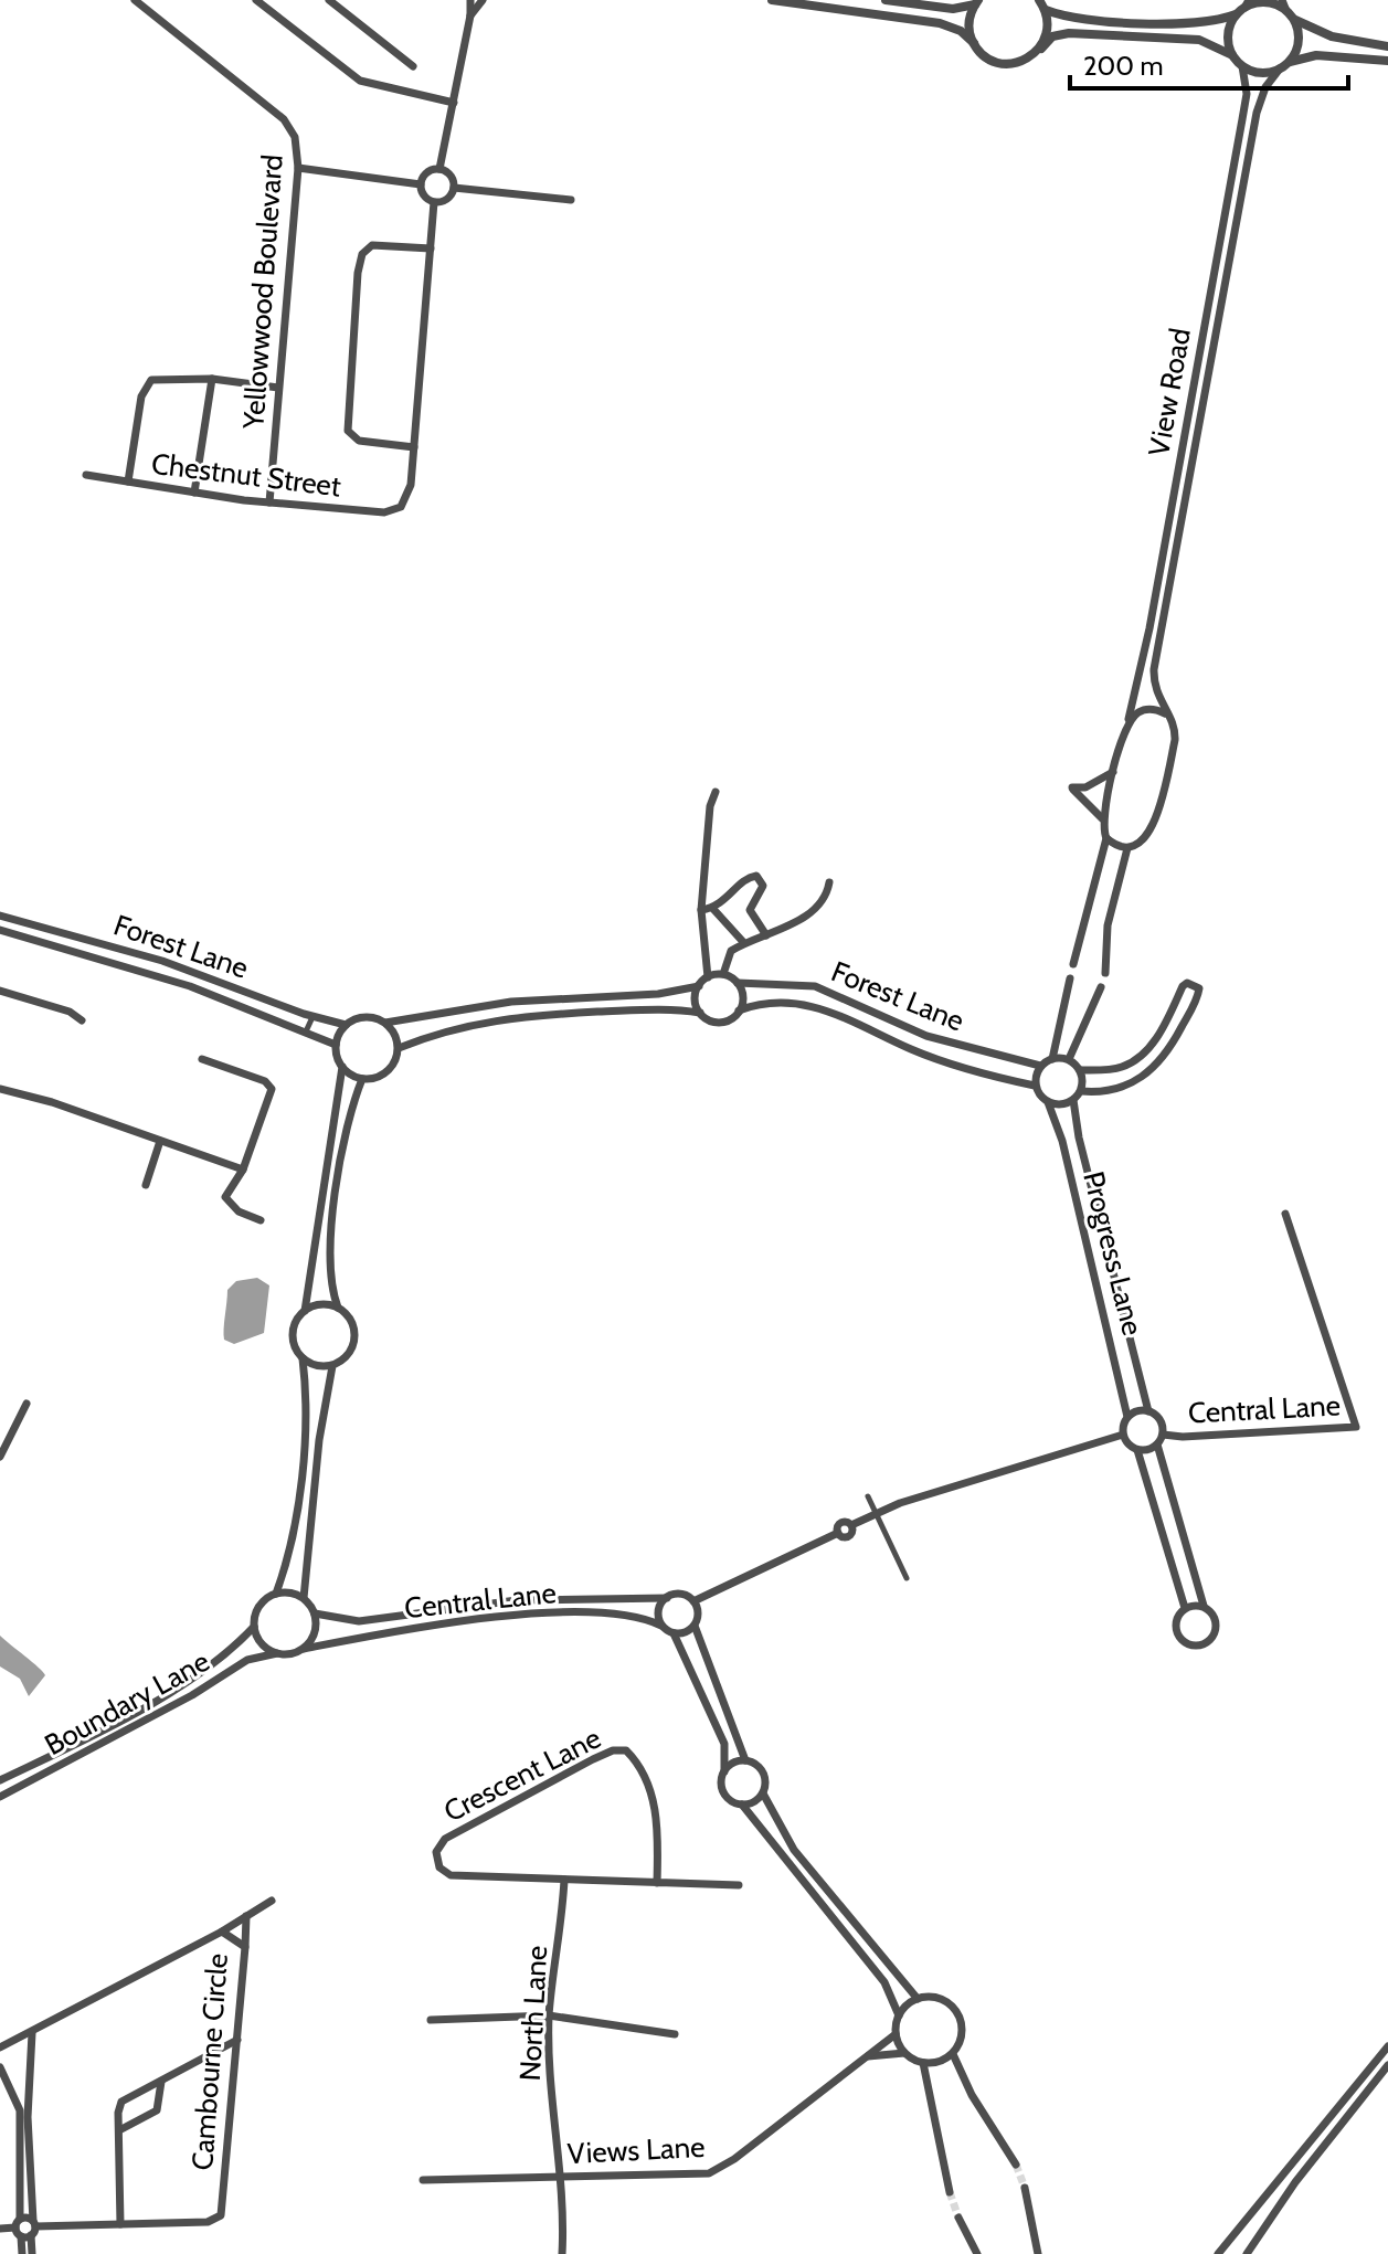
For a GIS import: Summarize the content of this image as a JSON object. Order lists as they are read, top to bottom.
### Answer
{
  "streets": {
    "street": [
      "Yellowwood Boulevard",
      "View Road",
      "Chestnut Street",
      "Forest Lane",
      "Progress Lane",
      "Central Lane",
      "Boundary Lane",
      "Crescent Lane",
      "North Lane",
      "Cambourne Circle",
      "Views Lane"
    ]
  },
  "crossings": [
    ["Yellowwood Boulevard", "Chestnut Street"],
    ["Forest Lane", "Progress Lane"],
    ["Progress Lane", "Central Lane"],
    ["Central Lane", "Boundary Lane"],
    ["Crescent Lane", "North Lane"],
    ["North Lane", "Views Lane"]
  ],
  "scale_bar": "200 m"
}
